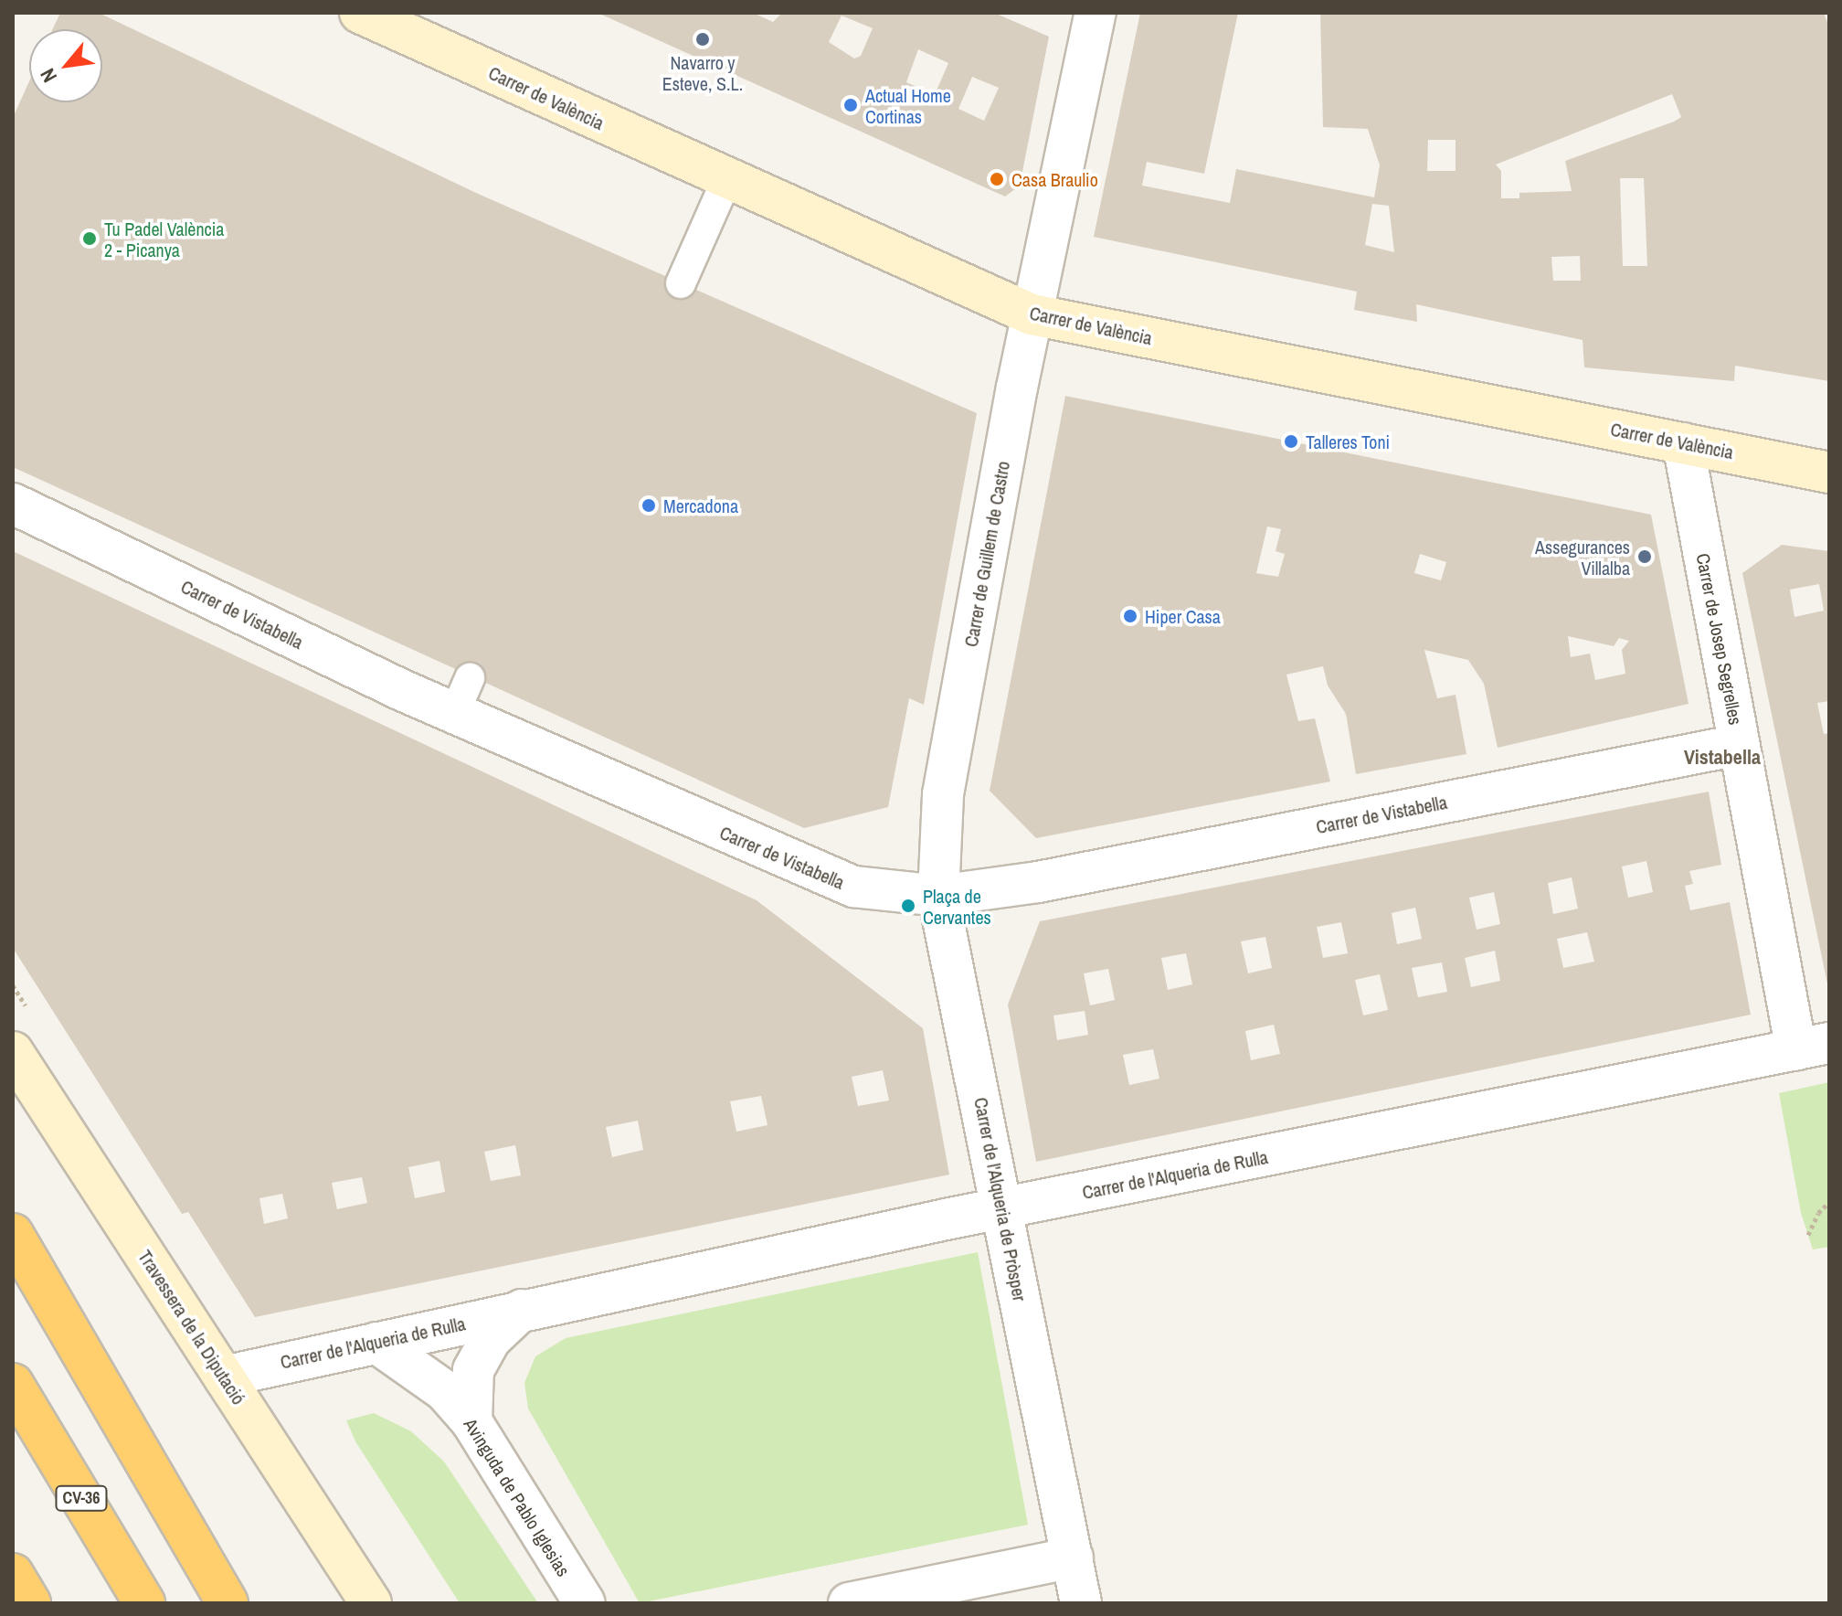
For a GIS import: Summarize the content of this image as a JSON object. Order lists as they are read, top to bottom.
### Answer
{
  "streets": {
    "highway": ["CV-36"],
    "street": [
      "Carrer de València",
      "Carrer de Guillem de Castro",
      "Carrer de Vistabella",
      "Carrer de Josep Segrelles",
      "Carrer de l'Alqueria de Rulla",
      "Carrer de l'Alqueria de Pròsper",
      "Travessera de la Diputació",
      "Avinguda de Pablo Iglesias"
    ]
  },
  "crossings": [
    ["Carrer de València", "Carrer de Guillem de Castro"],
    ["Carrer de València", "Carrer de Josep Segrelles"],
    ["Carrer de Guillem de Castro", "Carrer de l'Alqueria de Pròsper"],
    ["Carrer de Vistabella", "Carrer de Josep Segrelles"],
    ["Carrer de Vistabella", "Carrer de l'Alqueria de Pròsper"],
    ["Carrer de Josep Segrelles", "Carrer de l'Alqueria de Rulla"],
    ["Carrer de l'Alqueria de Rulla", "Carrer de l'Alqueria de Pròsper"],
    ["Carrer de l'Alqueria de Rulla", "Travessera de la Diputació"],
    ["Carrer de l'Alqueria de Rulla", "Avinguda de Pablo Iglesias"]
  ],
  "districts": ["Vistabella"],
  "places": [
    "Navarro y Esteve, S.L.",
    "Actual Home Cortinas",
    "Casa Braulio",
    "Tu Padel València 2 - Picanya",
    "Talleres Toni",
    "Mercadona",
    "Assegurances Villalba",
    "Hiper Casa",
    "Plaça de Cervantes"
  ],
  "north": "bottom left"
}
